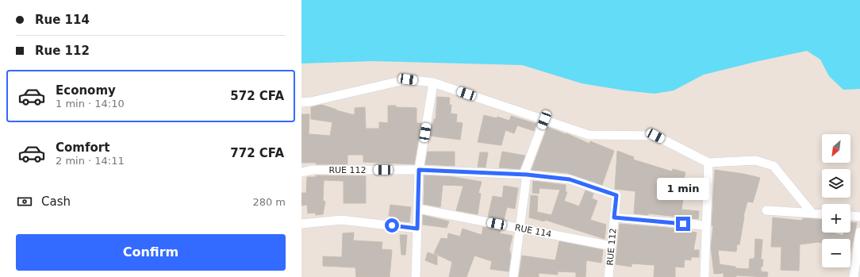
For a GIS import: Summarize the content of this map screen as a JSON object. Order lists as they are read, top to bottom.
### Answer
{
  "streets": {
    "street": ["RUE 112", "RUE 114"]
  },
  "crossings": [
    ["RUE 112", "RUE 114"]
  ],
  "north": "bottom left",
  "page": {
    "banner": ["Rue 114", "Rue 112"],
    "list": [
      {
        "name": "Economy",
        "note": "1 min · 14:10",
        "value": "572 CFA"
      },
      {
        "name": "Comfort",
        "note": "2 min · 14:11",
        "value": "772 CFA"
      }
    ],
    "map_buttons": ["+", "−"],
    "bubble": "1 min",
    "pay": ["Cash", "280 m"],
    "buttons": "Confirm"
  }
}
